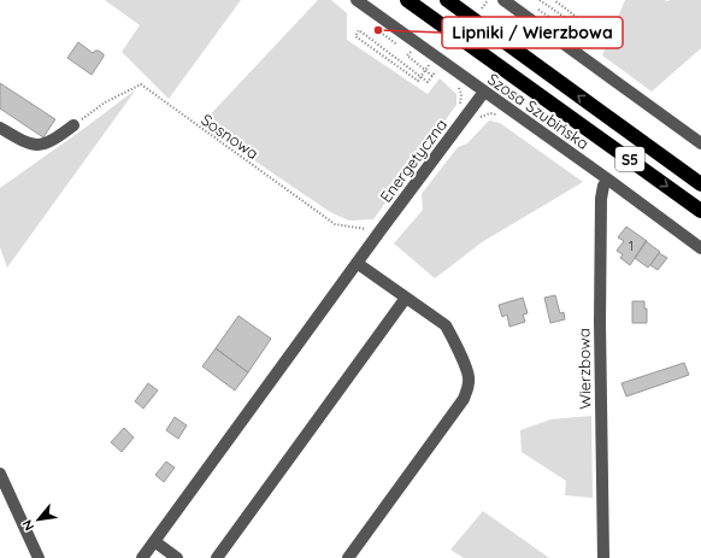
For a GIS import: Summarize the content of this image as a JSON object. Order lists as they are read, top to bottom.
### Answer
{
  "streets": {
    "highway": ["S5"],
    "street": ["Szosa Szubińska", "Energetyczna", "Wierzbowa"],
    "path": ["Sosnowa"]
  },
  "crossings": [
    ["Szosa Szubińska", "Energetyczna"],
    ["Szosa Szubińska", "Wierzbowa"],
    ["Sosnowa", "Energetyczna"]
  ],
  "places": ["Lipniki / Wierzbowa"],
  "house_numbers": ["1"],
  "north": "bottom left"
}
